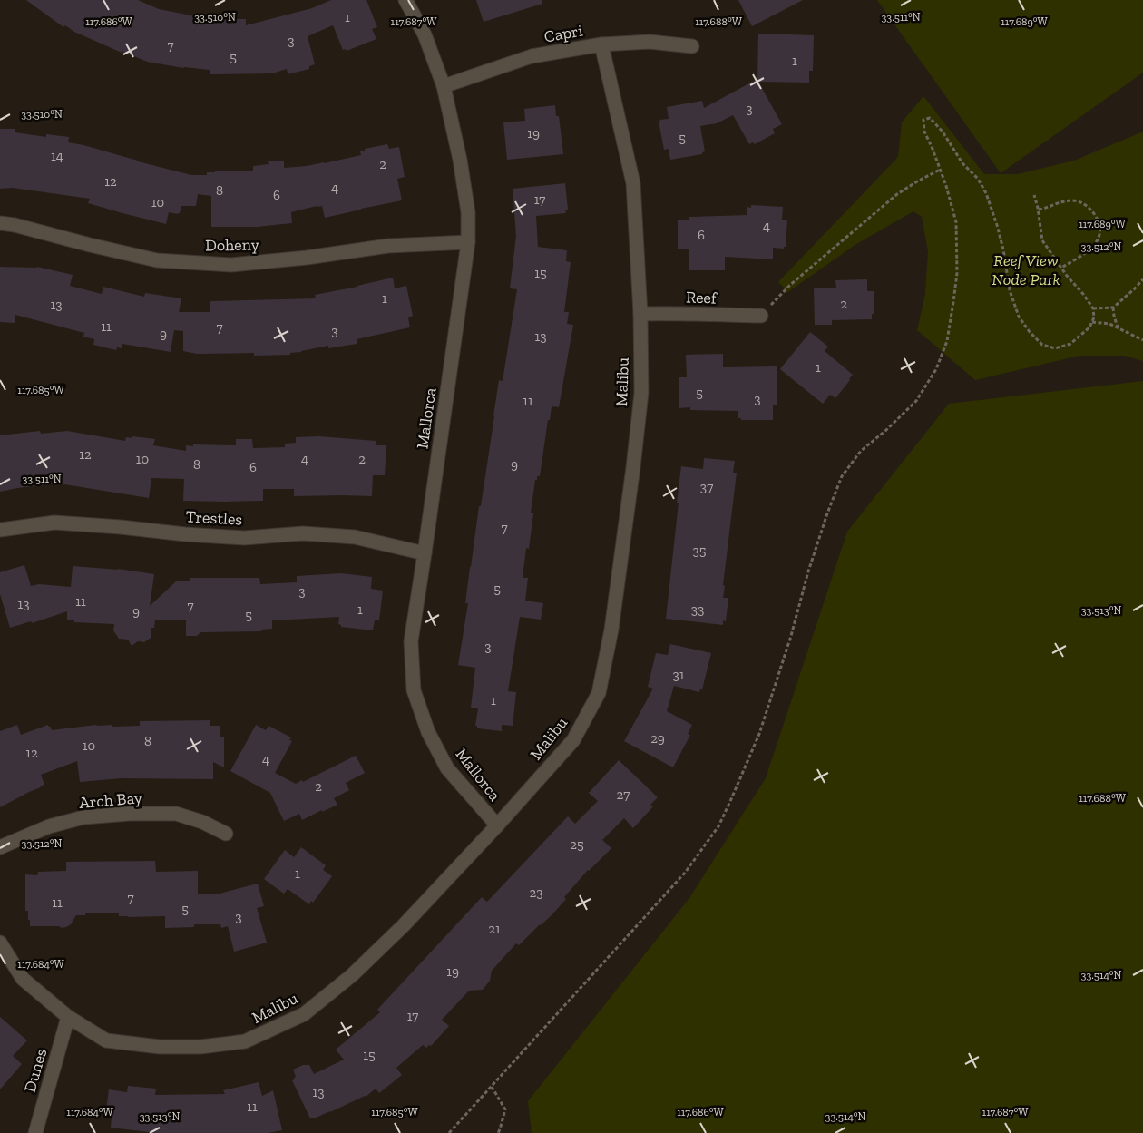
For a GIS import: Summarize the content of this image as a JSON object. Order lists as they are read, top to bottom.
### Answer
{
  "streets": {
    "street": [
      "Capri",
      "Doheny",
      "Reef",
      "Malibu",
      "Mallorca",
      "Trestles",
      "Arch Bay",
      "Dunes"
    ]
  },
  "crossings": [
    ["Capri", "Malibu"],
    ["Capri", "Mallorca"],
    ["Doheny", "Mallorca"],
    ["Reef", "Malibu"],
    ["Malibu", "Mallorca"],
    ["Malibu", "Dunes"],
    ["Mallorca", "Trestles"]
  ],
  "parks": ["Reef View Node Park"],
  "house_numbers": [
    "1",
    "3",
    "7",
    "5",
    "1",
    "3",
    "19",
    "5",
    "14",
    "2",
    "12",
    "4",
    "8",
    "6",
    "17",
    "10",
    "4",
    "6",
    "15",
    "1",
    "2",
    "13",
    "11",
    "7",
    "3",
    "9",
    "13",
    "1",
    "5",
    "3",
    "11",
    "12",
    "10",
    "4",
    "2",
    "8",
    "9",
    "6",
    "37",
    "7",
    "35",
    "5",
    "3",
    "11",
    "13",
    "7",
    "1",
    "33",
    "9",
    "5",
    "3",
    "31",
    "1",
    "29",
    "8",
    "10",
    "12",
    "4",
    "2",
    "27",
    "25",
    "1",
    "23",
    "7",
    "11",
    "5",
    "3",
    "21",
    "19",
    "17",
    "15",
    "13",
    "11"
  ],
  "coordinates": [
    "33.510°N",
    "33.511°N",
    "117.686°W",
    "117.687°W",
    "117.689°W",
    "117.688°W",
    "33.512°N",
    "117.685°W",
    "33.513°N",
    "117.684°W",
    "33.514°N"
  ]
}
